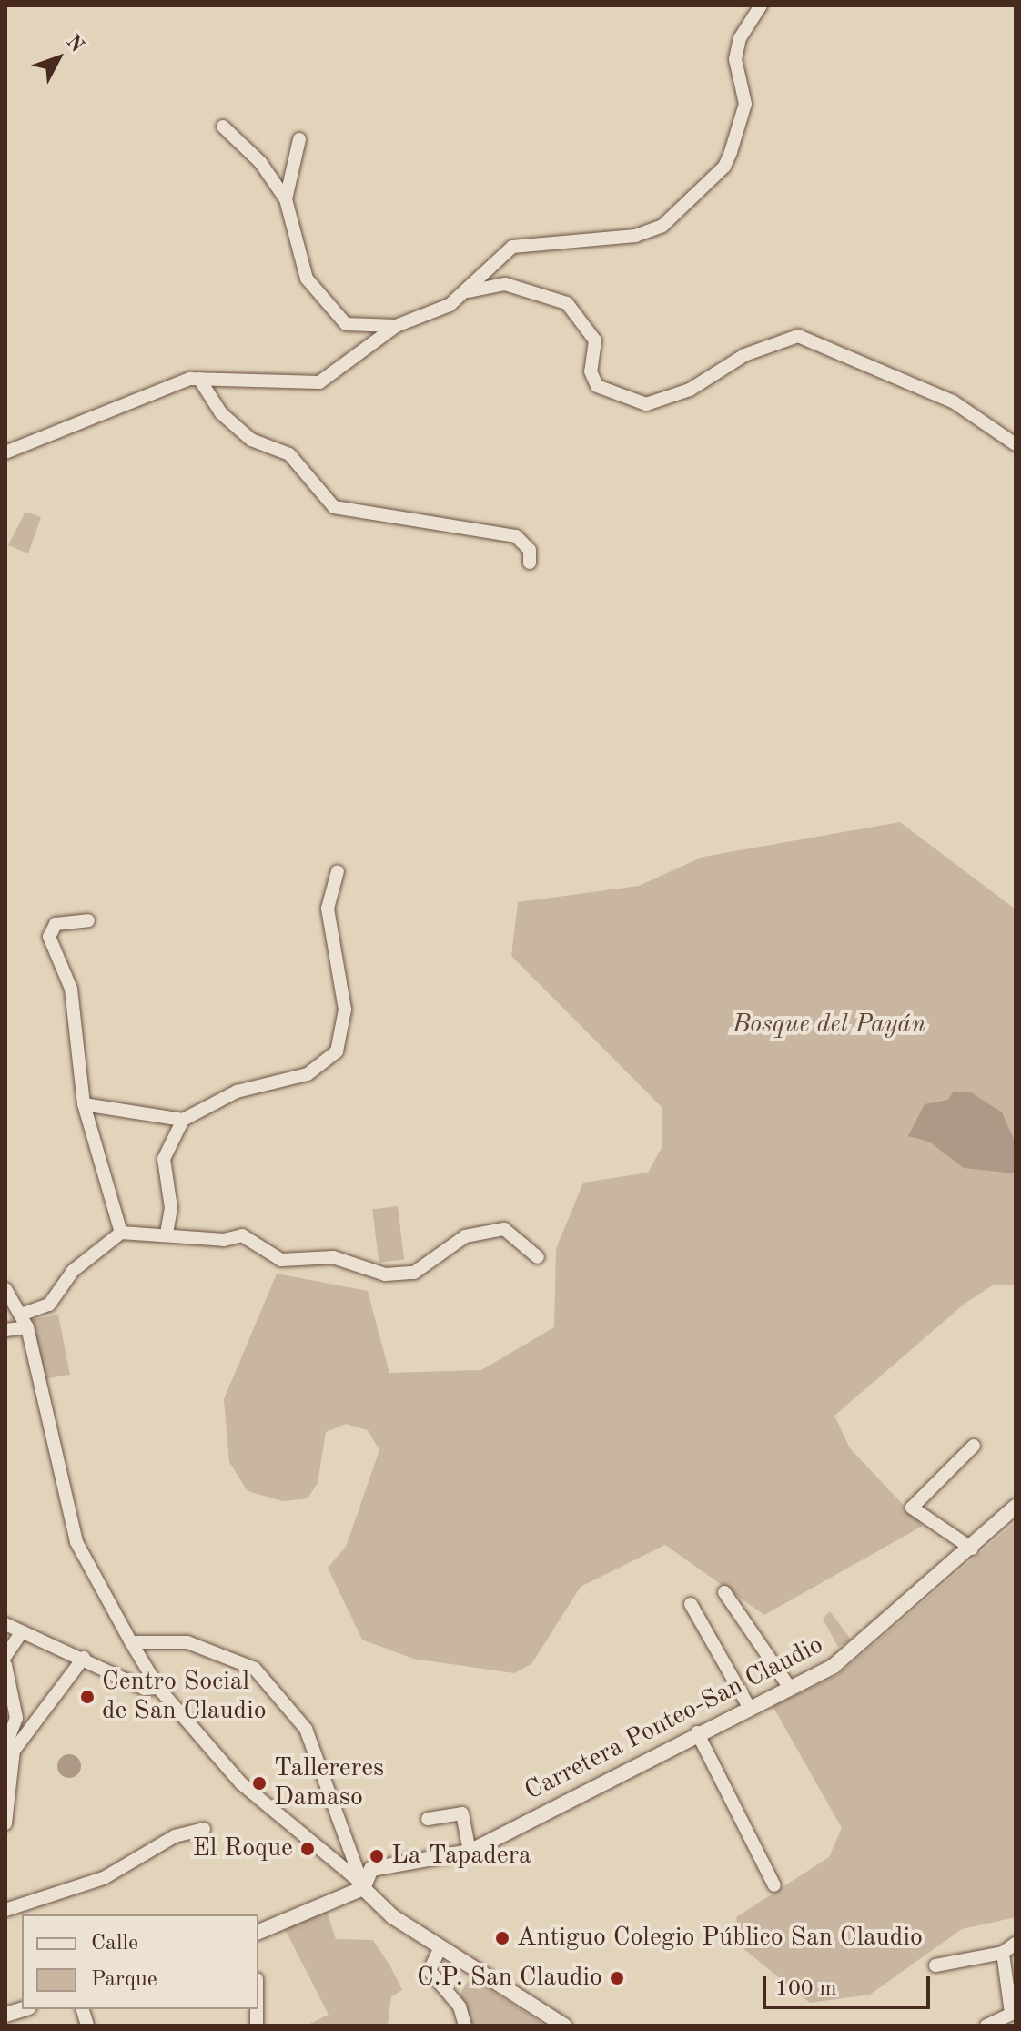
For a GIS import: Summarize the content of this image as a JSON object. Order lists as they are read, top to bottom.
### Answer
{
  "streets": {
    "street": ["Carretera Ponteo-San Claudio"]
  },
  "parks": ["Bosque del Payán"],
  "places": [
    "Centro Social de San Claudio",
    "Tallereres Damaso",
    "El Roque",
    "La Tapadera",
    "Antiguo Colegio Público San Claudio",
    "C.P. San Claudio"
  ],
  "legend": ["Calle", "Parque"],
  "scale_bar": "100 m",
  "north": "top right"
}
